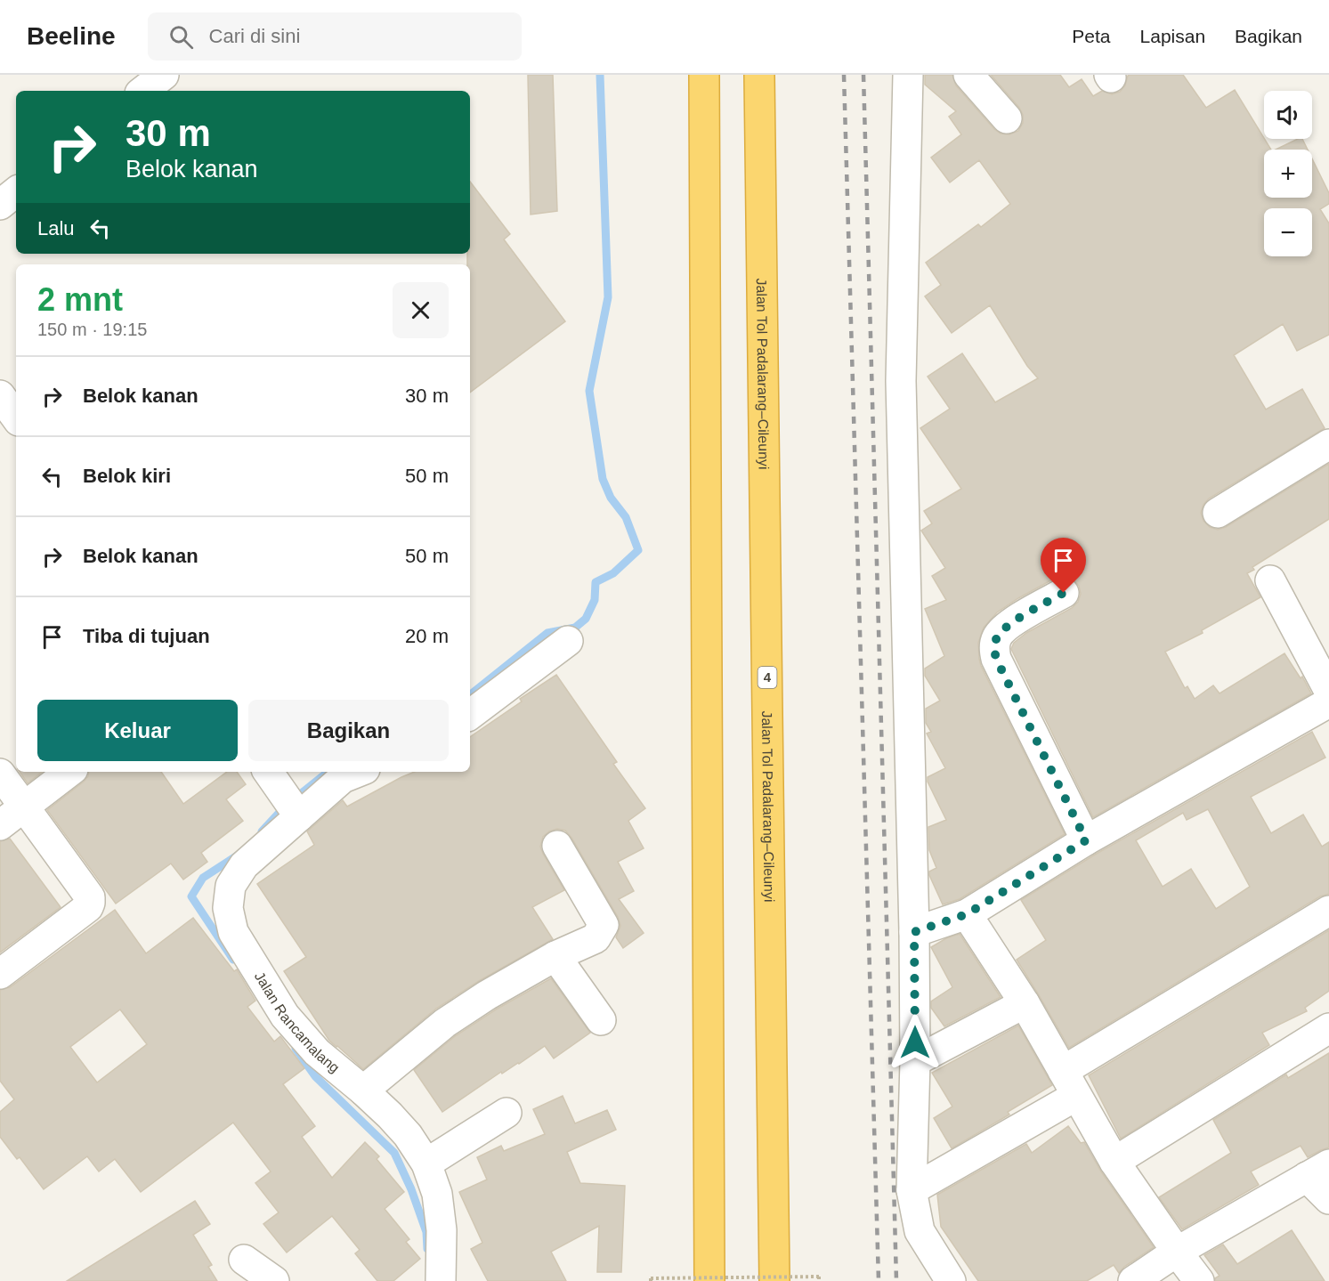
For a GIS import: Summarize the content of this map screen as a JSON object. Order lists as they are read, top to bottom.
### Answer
{
  "streets": {
    "highway": ["Jalan Tol Padalarang–Cileunyi", "4"],
    "street": ["Jalan Rancamalang"]
  },
  "page": {
    "header": "Beeline",
    "search": "Cari di sini",
    "nav": ["Peta", "Lapisan", "Bagikan"],
    "map_buttons": ["+", "−"],
    "turn": ["30 m", "Belok kanan"],
    "then": "Lalu",
    "heading": ["2 mnt", "150 m · 19:15"],
    "list": [
      {
        "name": "Belok kanan",
        "value": "30 m"
      },
      {
        "name": "Belok kiri",
        "value": "50 m"
      },
      {
        "name": "Belok kanan",
        "value": "50 m"
      },
      {
        "name": "Tiba di tujuan",
        "value": "20 m"
      }
    ],
    "buttons": ["Keluar", "Bagikan"]
  }
}
